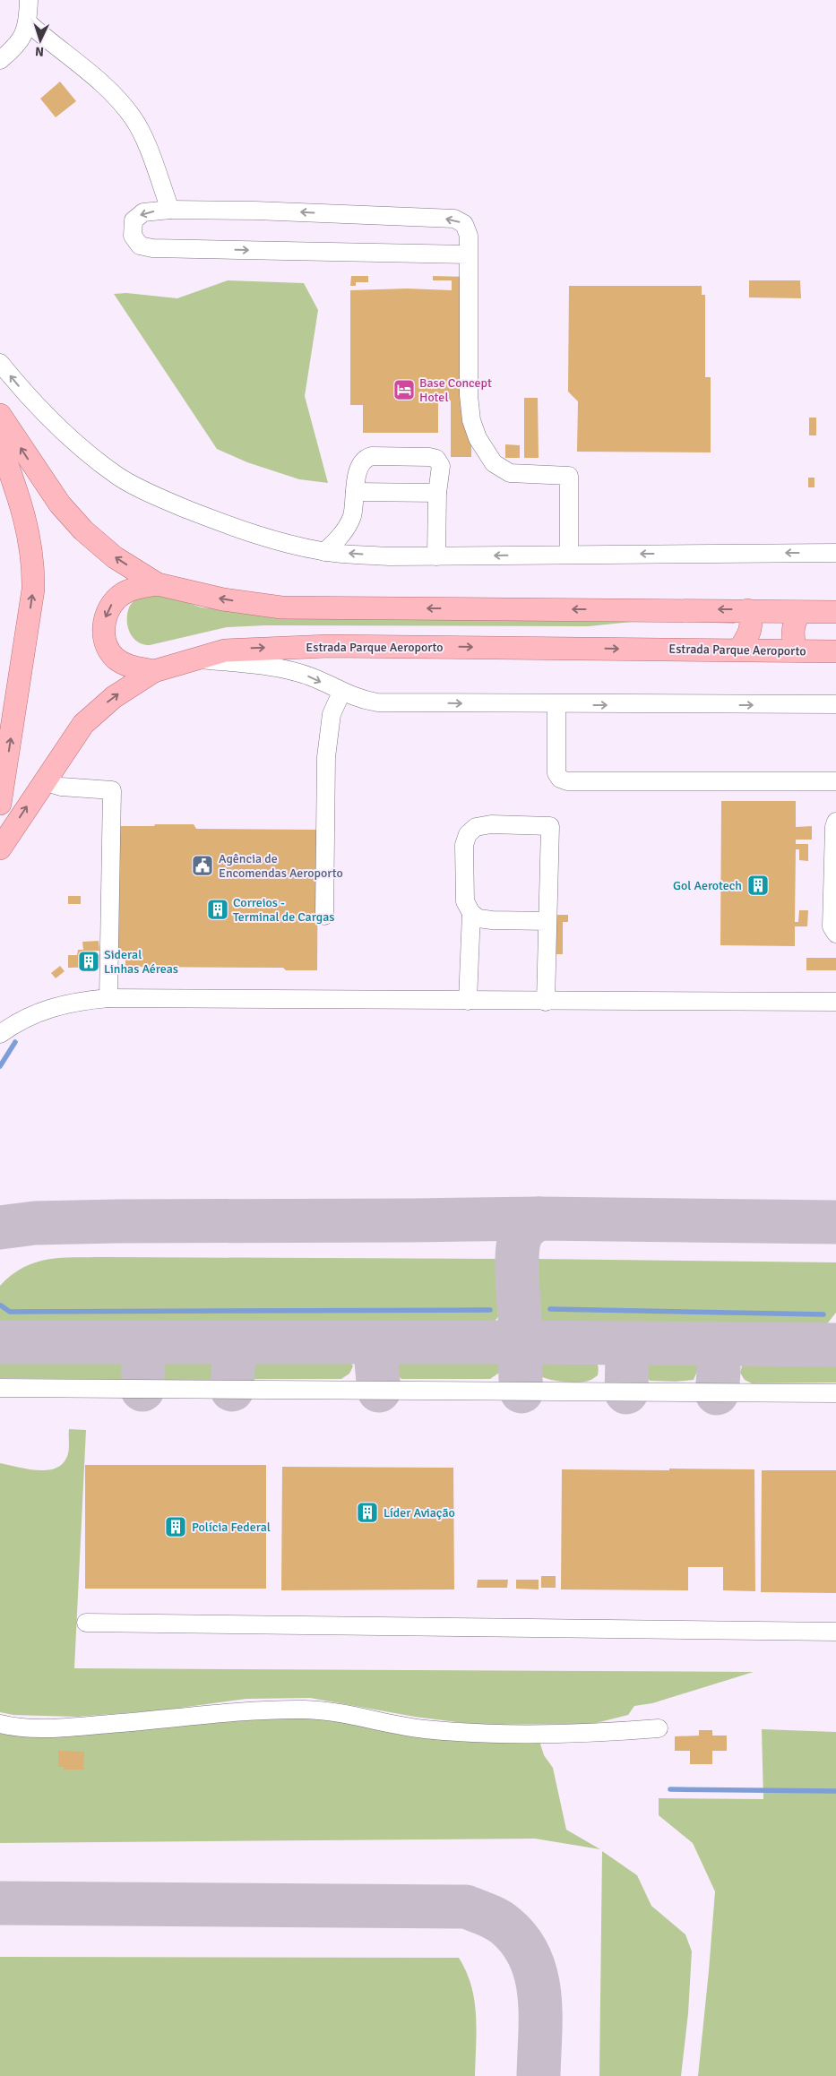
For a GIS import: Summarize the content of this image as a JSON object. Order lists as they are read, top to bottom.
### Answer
{
  "streets": {
    "main road": ["Estrada Parque Aeroporto"]
  },
  "places": {
    "hotel": ["Base Concept Hotel"],
    "public building": ["Agência de Encomendas Aeroporto"],
    "building": [
      "Gol Aerotech",
      "Correios - Terminal de Cargas",
      "Sideral Linhas Aéreas",
      "Líder Aviação",
      "Polícia Federal"
    ]
  },
  "north": "bottom"
}
